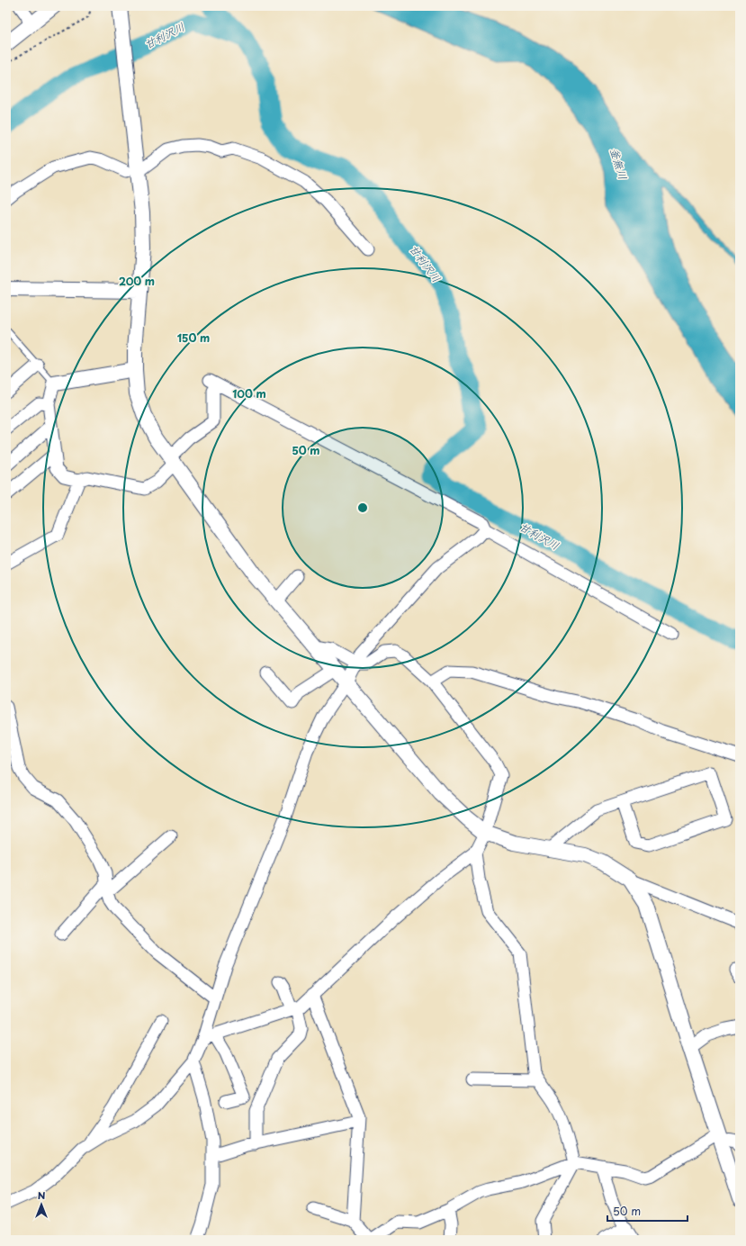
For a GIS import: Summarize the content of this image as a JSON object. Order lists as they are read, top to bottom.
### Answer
{
  "water": ["甘利沢川", "釜無川"],
  "scale_bar": "50 m",
  "north": "top",
  "rings": [
    "200 m",
    "150 m",
    "100 m",
    "50 m"
  ]
}
